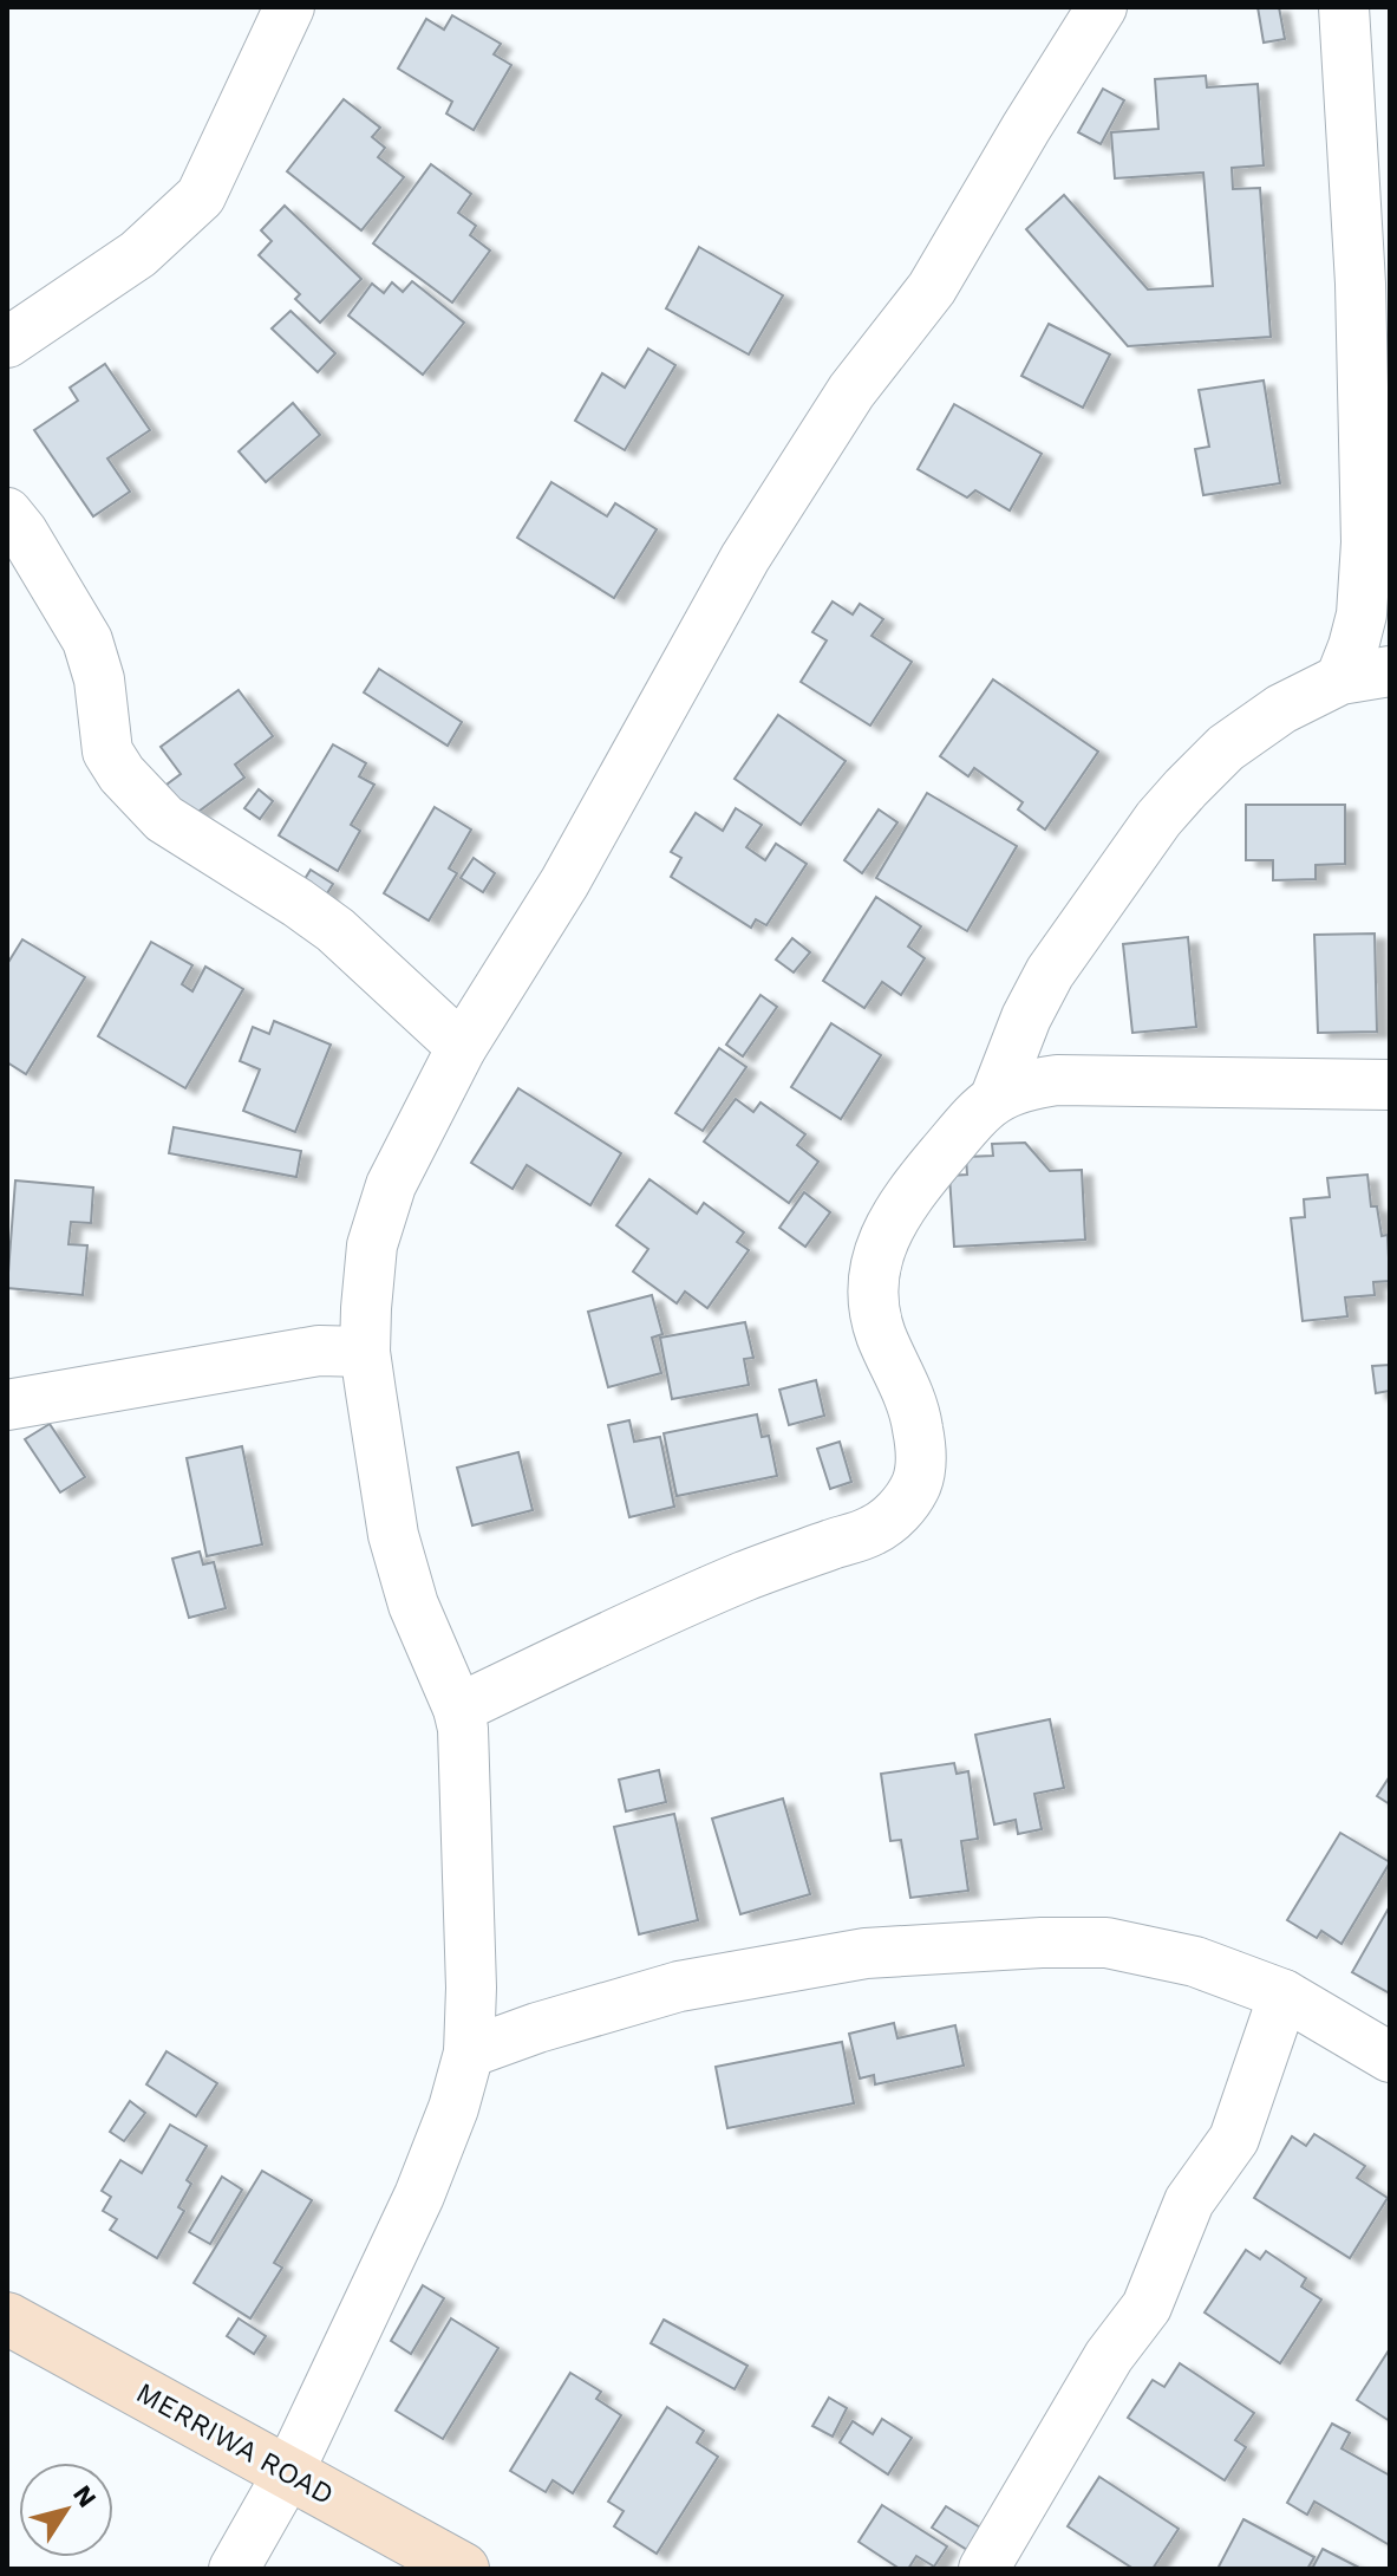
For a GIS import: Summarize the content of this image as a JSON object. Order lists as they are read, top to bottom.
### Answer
{
  "streets": {
    "street": ["MERRIWA ROAD"]
  },
  "north": "top right"
}
